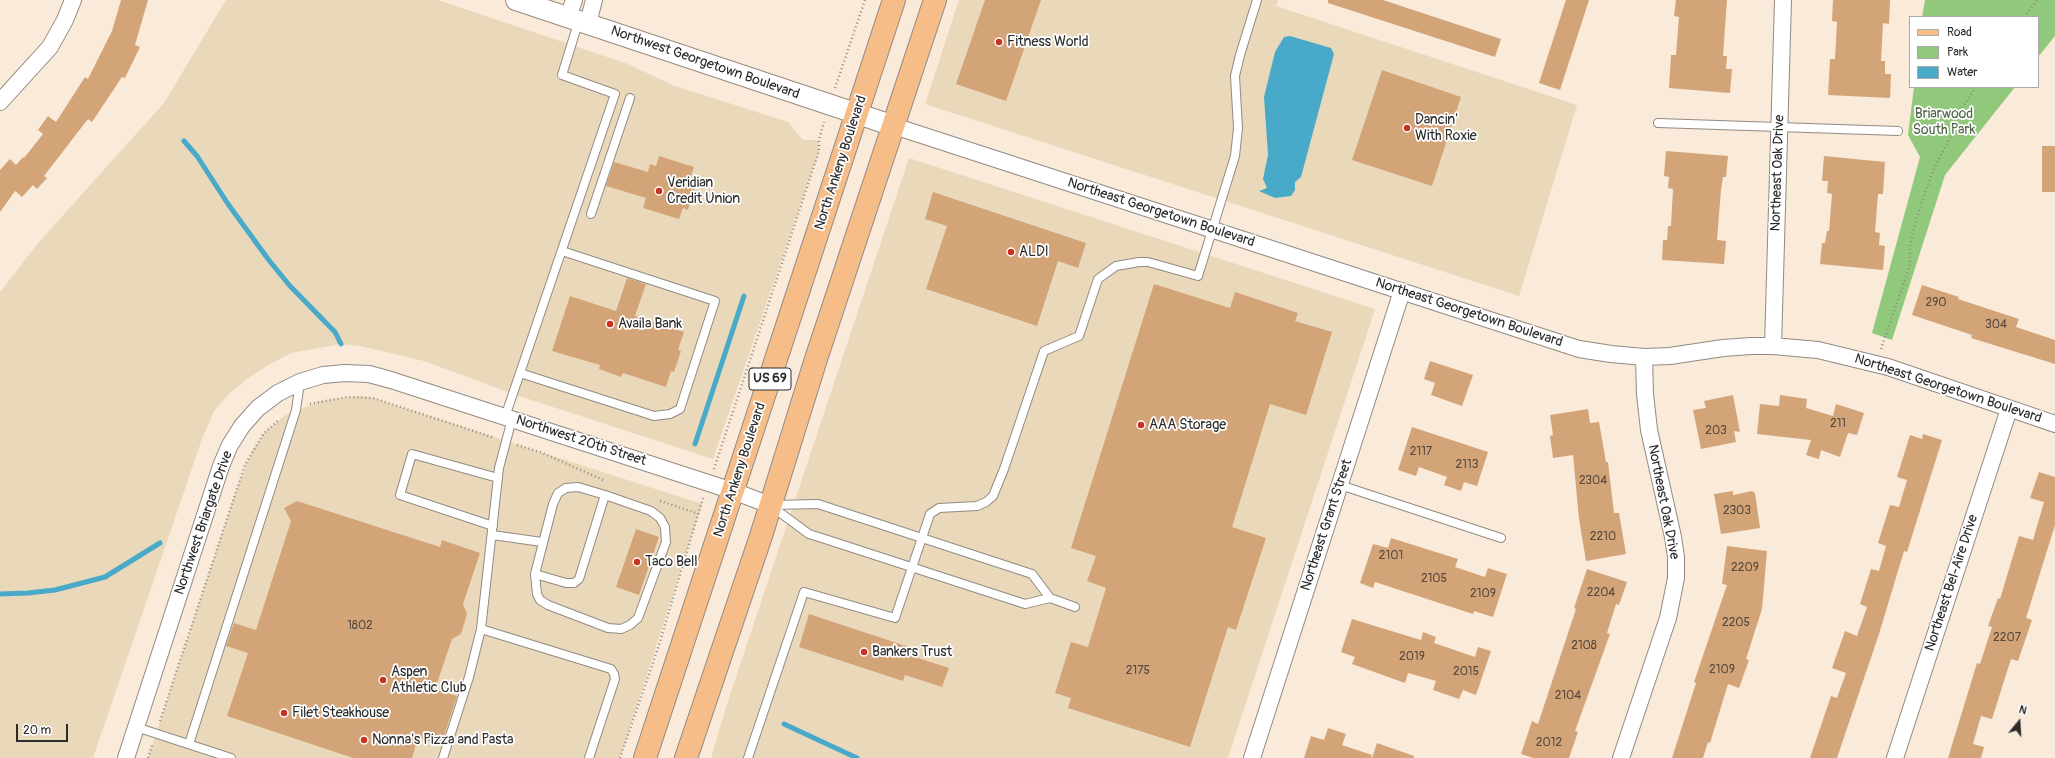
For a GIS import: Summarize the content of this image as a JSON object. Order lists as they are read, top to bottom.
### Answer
{
  "streets": {
    "main road": ["North Ankeny Boulevard", "US 69"],
    "street": [
      "Northwest Georgetown Boulevard",
      "Northeast Oak Drive",
      "Northeast Georgetown Boulevard",
      "Northwest 20th Street",
      "Northwest Briargate Drive",
      "Northeast Grant Street",
      "Northeast Bel-Aire Drive"
    ]
  },
  "crossings": [
    ["Northwest Georgetown Boulevard", "North Ankeny Boulevard"],
    ["Northwest Georgetown Boulevard", "Northeast Georgetown Boulevard"],
    ["Northwest Georgetown Boulevard", "US 69"],
    ["North Ankeny Boulevard", "Northwest 20th Street"],
    ["Northeast Oak Drive", "Northeast Georgetown Boulevard"],
    ["Northeast Georgetown Boulevard", "US 69"],
    ["Northeast Georgetown Boulevard", "Northeast Grant Street"],
    ["Northeast Georgetown Boulevard", "Northeast Bel-Aire Drive"],
    ["US 69", "Northwest 20th Street"],
    ["Northwest 20th Street", "Northwest Briargate Drive"]
  ],
  "parks": ["Briarwood South Park"],
  "places": [
    "Fitness World",
    "Dancin' With Roxie",
    "Veridian Credit Union",
    "ALDI",
    "Availa Bank",
    "AAA Storage",
    "Taco Bell",
    "Bankers Trust",
    "Aspen Athletic Club",
    "Filet Steakhouse",
    "Nonna's Pizza and Pasta"
  ],
  "house_numbers": [
    "290",
    "304",
    "211",
    "203",
    "2117",
    "2113",
    "2304",
    "2303",
    "2210",
    "2101",
    "2209",
    "2105",
    "2204",
    "2109",
    "2205",
    "1802",
    "2207",
    "2108",
    "2019",
    "2109",
    "2175",
    "2015",
    "2104",
    "2012"
  ],
  "legend": ["Road", "Park", "Water"],
  "scale_bar": "20 m",
  "north": "top"
}
